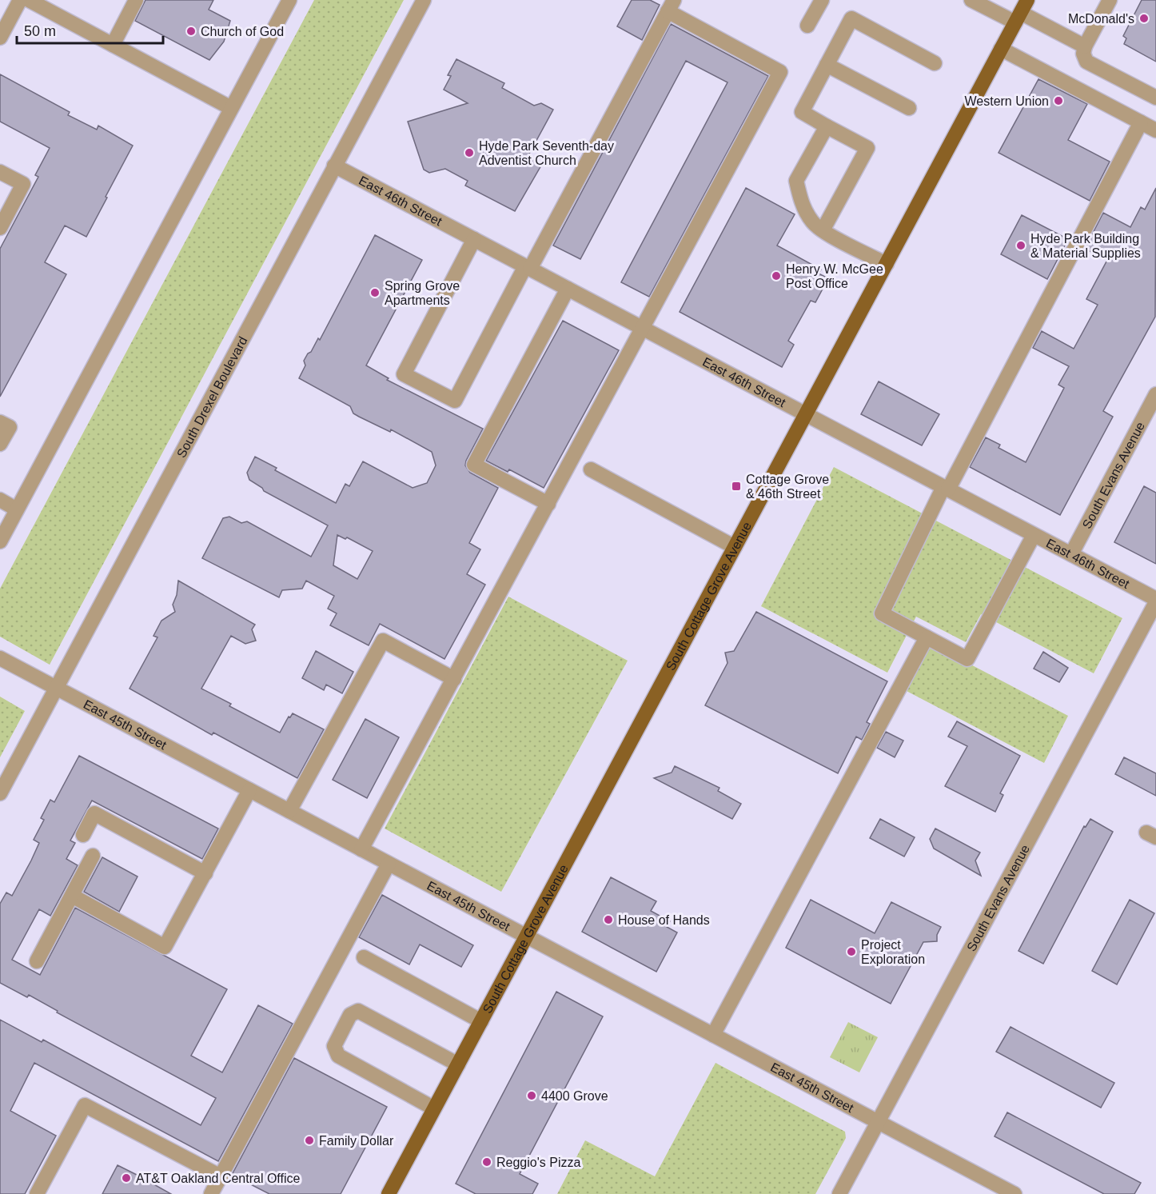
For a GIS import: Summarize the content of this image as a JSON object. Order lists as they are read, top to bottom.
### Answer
{
  "streets": {
    "main road": ["South Cottage Grove Avenue"],
    "street": [
      "East 46th Street",
      "South Drexel Boulevard",
      "South Evans Avenue",
      "East 45th Street"
    ]
  },
  "crossings": [
    ["East 46th Street", "South Drexel Boulevard"],
    ["East 46th Street", "South Evans Avenue"],
    ["East 46th Street", "South Cottage Grove Avenue"],
    ["South Drexel Boulevard", "East 45th Street"],
    ["South Evans Avenue", "East 45th Street"],
    ["South Cottage Grove Avenue", "East 45th Street"]
  ],
  "places": {
    "other": [
      "McDonald's",
      "Church of God",
      "Western Union",
      "Hyde Park Seventh-day Adventist Church",
      "Hyde Park Building & Material Supplies",
      "Henry W. McGee Post Office",
      "Spring Grove Apartments",
      "House of Hands",
      "Project Exploration",
      "4400 Grove",
      "Family Dollar",
      "Reggio's Pizza",
      "AT&T Oakland Central Office"
    ],
    "transit": ["Cottage Grove & 46th Street"]
  },
  "scale_bar": "50 m"
}
